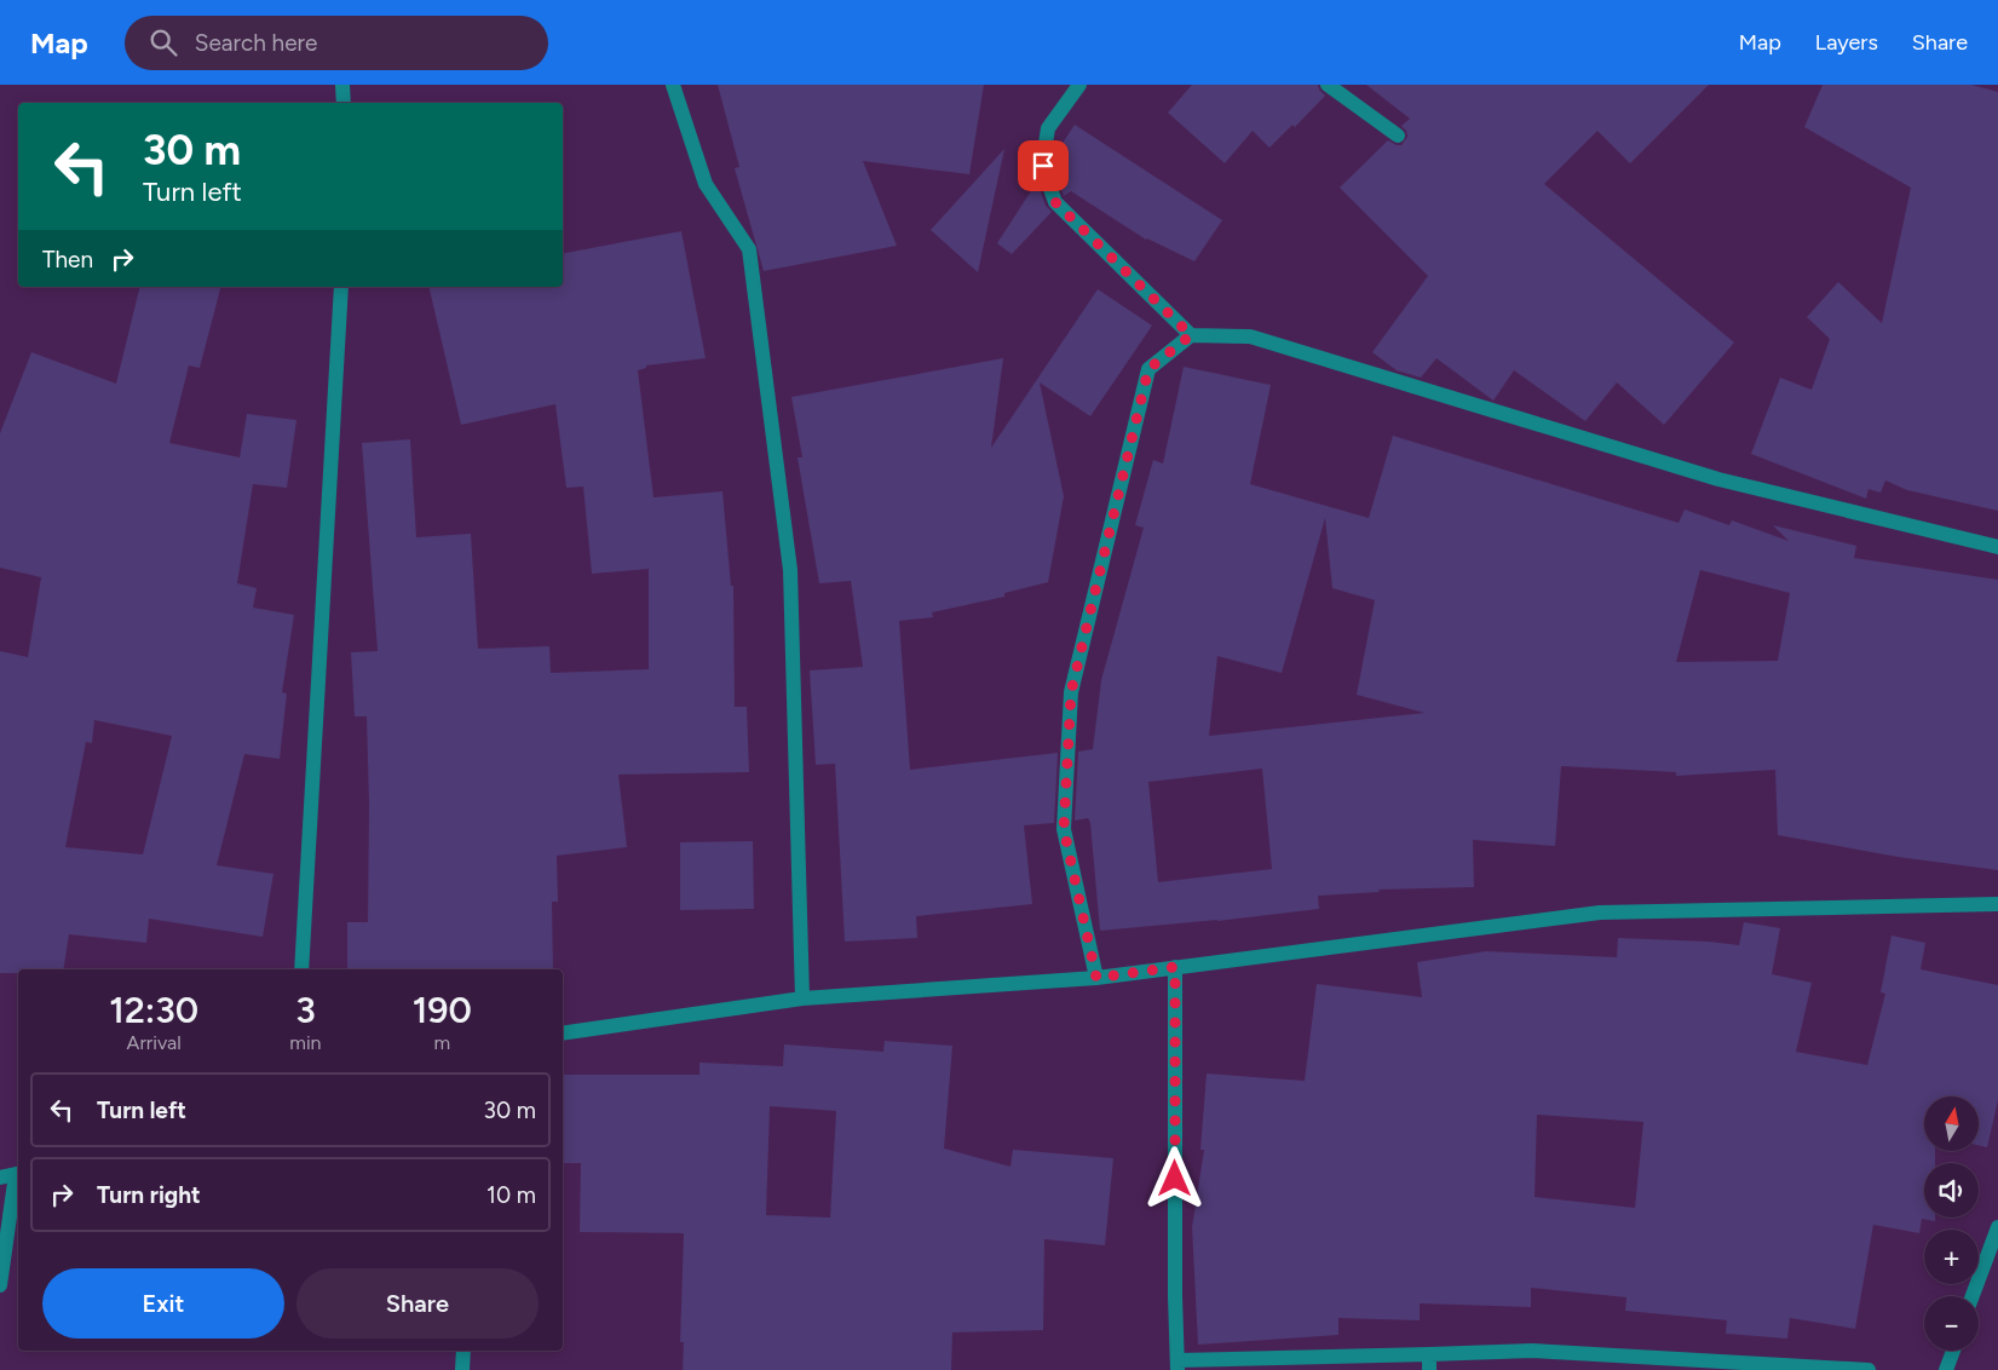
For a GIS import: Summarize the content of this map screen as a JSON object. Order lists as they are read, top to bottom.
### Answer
{
  "north": "top",
  "page": {
    "header": "Map",
    "search": "Search here",
    "nav": ["Map", "Layers", "Share"],
    "turn": ["30 m", "Turn left"],
    "then": "Then",
    "eta": [
      "12:30",
      "Arrival",
      "3",
      "min",
      "190",
      "m"
    ],
    "list": [
      {
        "name": "Turn left",
        "value": "30 m"
      },
      {
        "name": "Turn right",
        "value": "10 m"
      }
    ],
    "map_buttons": ["+", "−"],
    "buttons": ["Exit", "Share"]
  }
}
